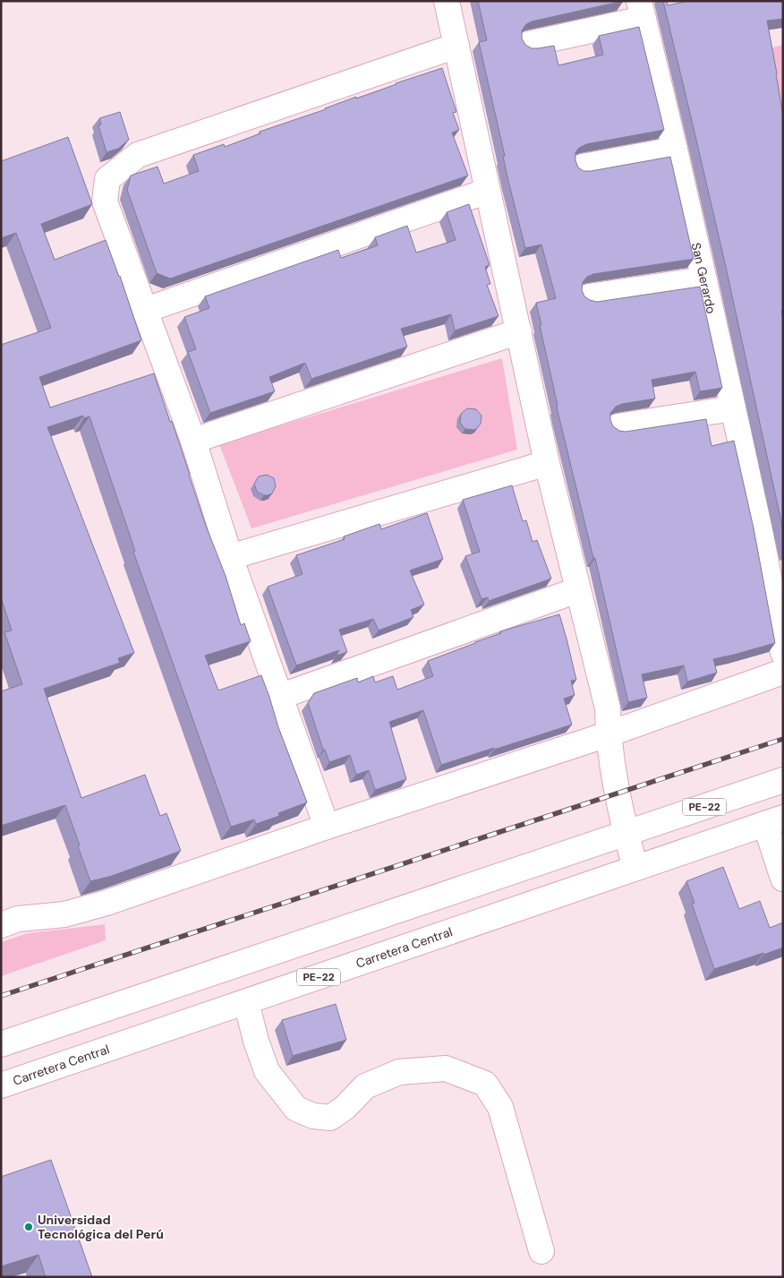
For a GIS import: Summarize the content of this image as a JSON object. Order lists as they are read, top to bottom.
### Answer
{
  "streets": {
    "main road": ["San Gerardo", "PE-22", "Carretera Central"]
  },
  "places": ["Universidad Tecnológica del Perú"]
}
